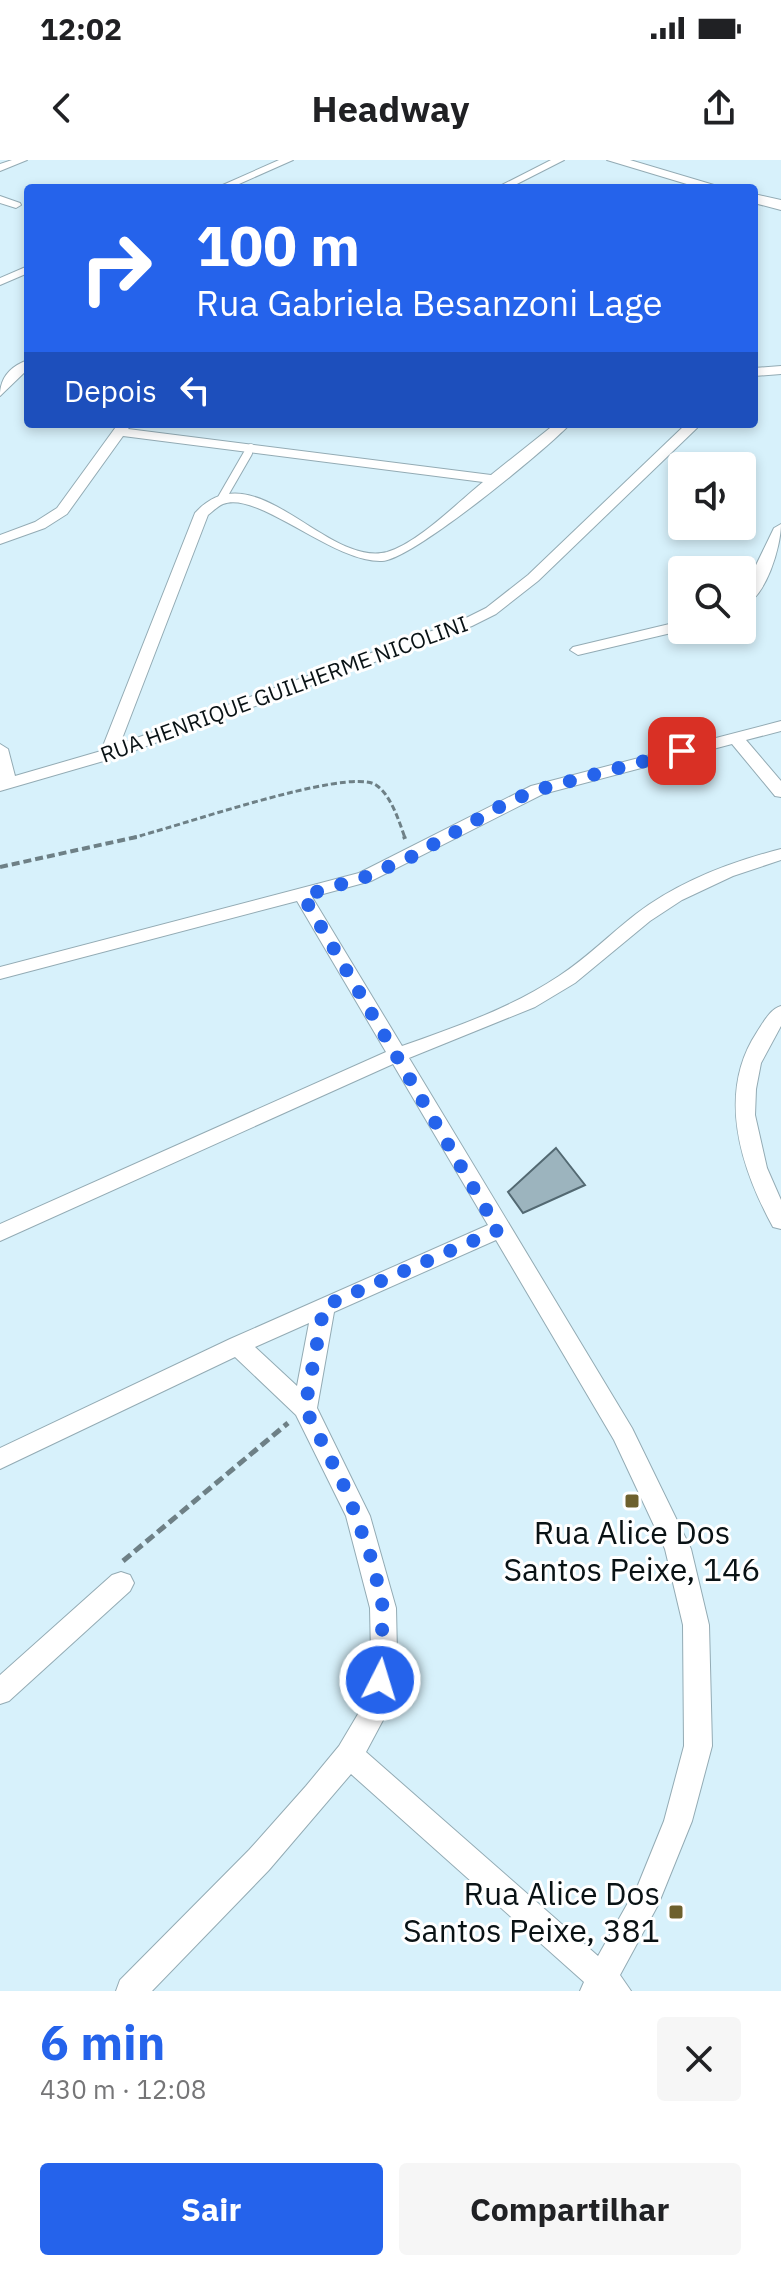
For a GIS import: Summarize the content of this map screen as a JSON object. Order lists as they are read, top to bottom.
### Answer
{
  "streets": {
    "street": ["RUA HENRIQUE GUILHERME NICOLINI"]
  },
  "places": {
    "transit": ["Rua Alice Dos Santos Peixe, 146", "Rua Alice Dos Santos Peixe, 381"]
  },
  "page": {
    "status": "12:02",
    "header": "Headway",
    "turn": ["100 m", "Rua Gabriela Besanzoni Lage"],
    "then": "Depois",
    "heading": ["6 min", "430 m · 12:08"],
    "buttons": ["Sair", "Compartilhar"]
  }
}
